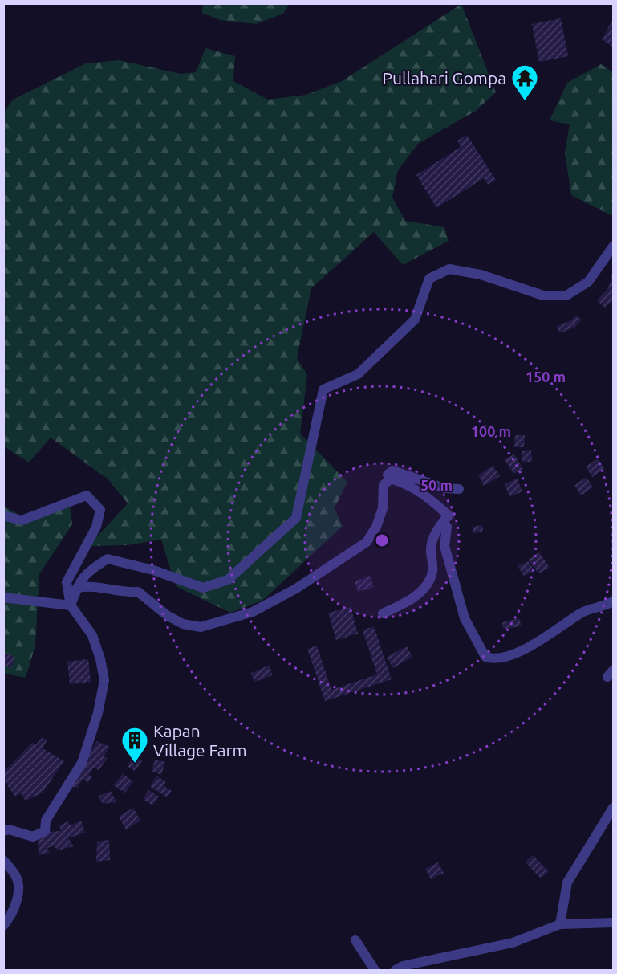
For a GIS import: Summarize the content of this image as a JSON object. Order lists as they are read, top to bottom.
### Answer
{
  "places": {
    "temple": ["Pullahari Gompa"],
    "building": ["Kapan Village Farm"]
  },
  "rings": ["150 m", "100 m", "50 m"]
}
